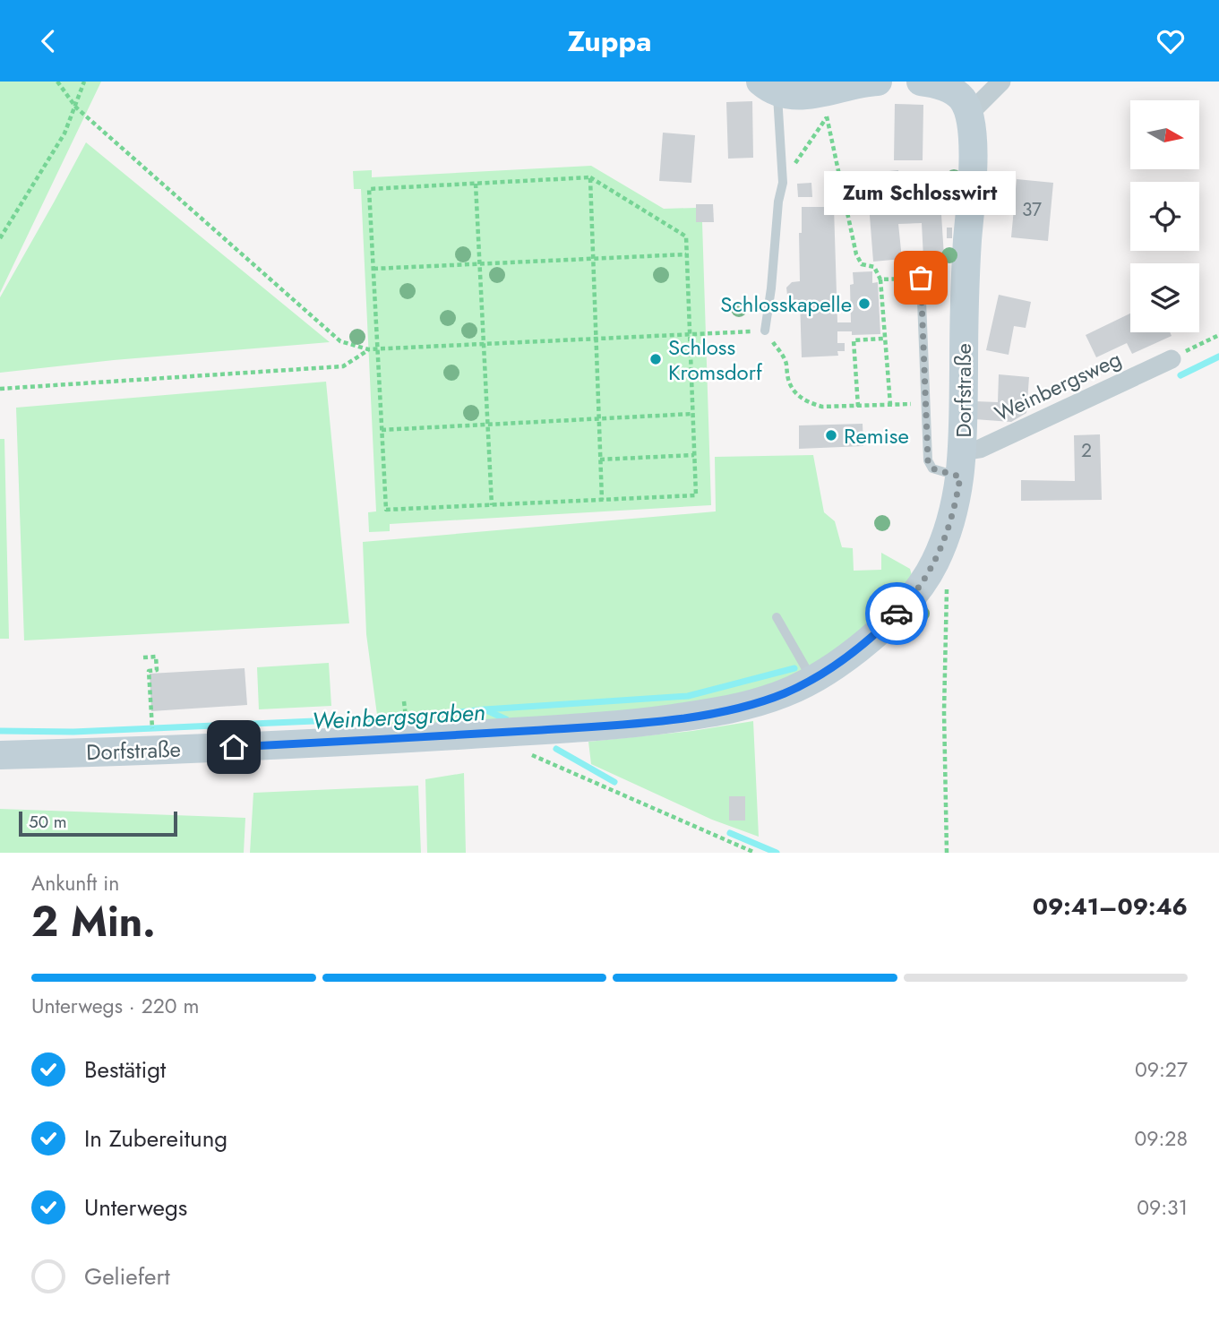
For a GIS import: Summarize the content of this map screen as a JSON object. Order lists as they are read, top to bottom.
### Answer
{
  "streets": {
    "street": ["Weinbergsweg", "Dorfstraße"]
  },
  "crossings": [
    ["Weinbergsweg", "Dorfstraße"]
  ],
  "water": ["Weinbergsgraben"],
  "places": [
    "Zum Schlosswirt",
    "Schlosskapelle",
    "Schloss Kromsdorf",
    "Remise"
  ],
  "house_numbers": ["37", "2"],
  "scale_bar": "50 m",
  "north": "right",
  "page": {
    "header": "Zuppa",
    "bubble": "Zum Schlosswirt",
    "scale": "50 m",
    "heading": ["2 Min.", "Ankunft in", "09:41–09:46"],
    "bar": "Unterwegs · 220 m",
    "list": [
      ["Bestätigt", "09:27"],
      ["In Zubereitung", "09:28"],
      ["Unterwegs", "09:31"],
      "Geliefert"
    ]
  }
}
